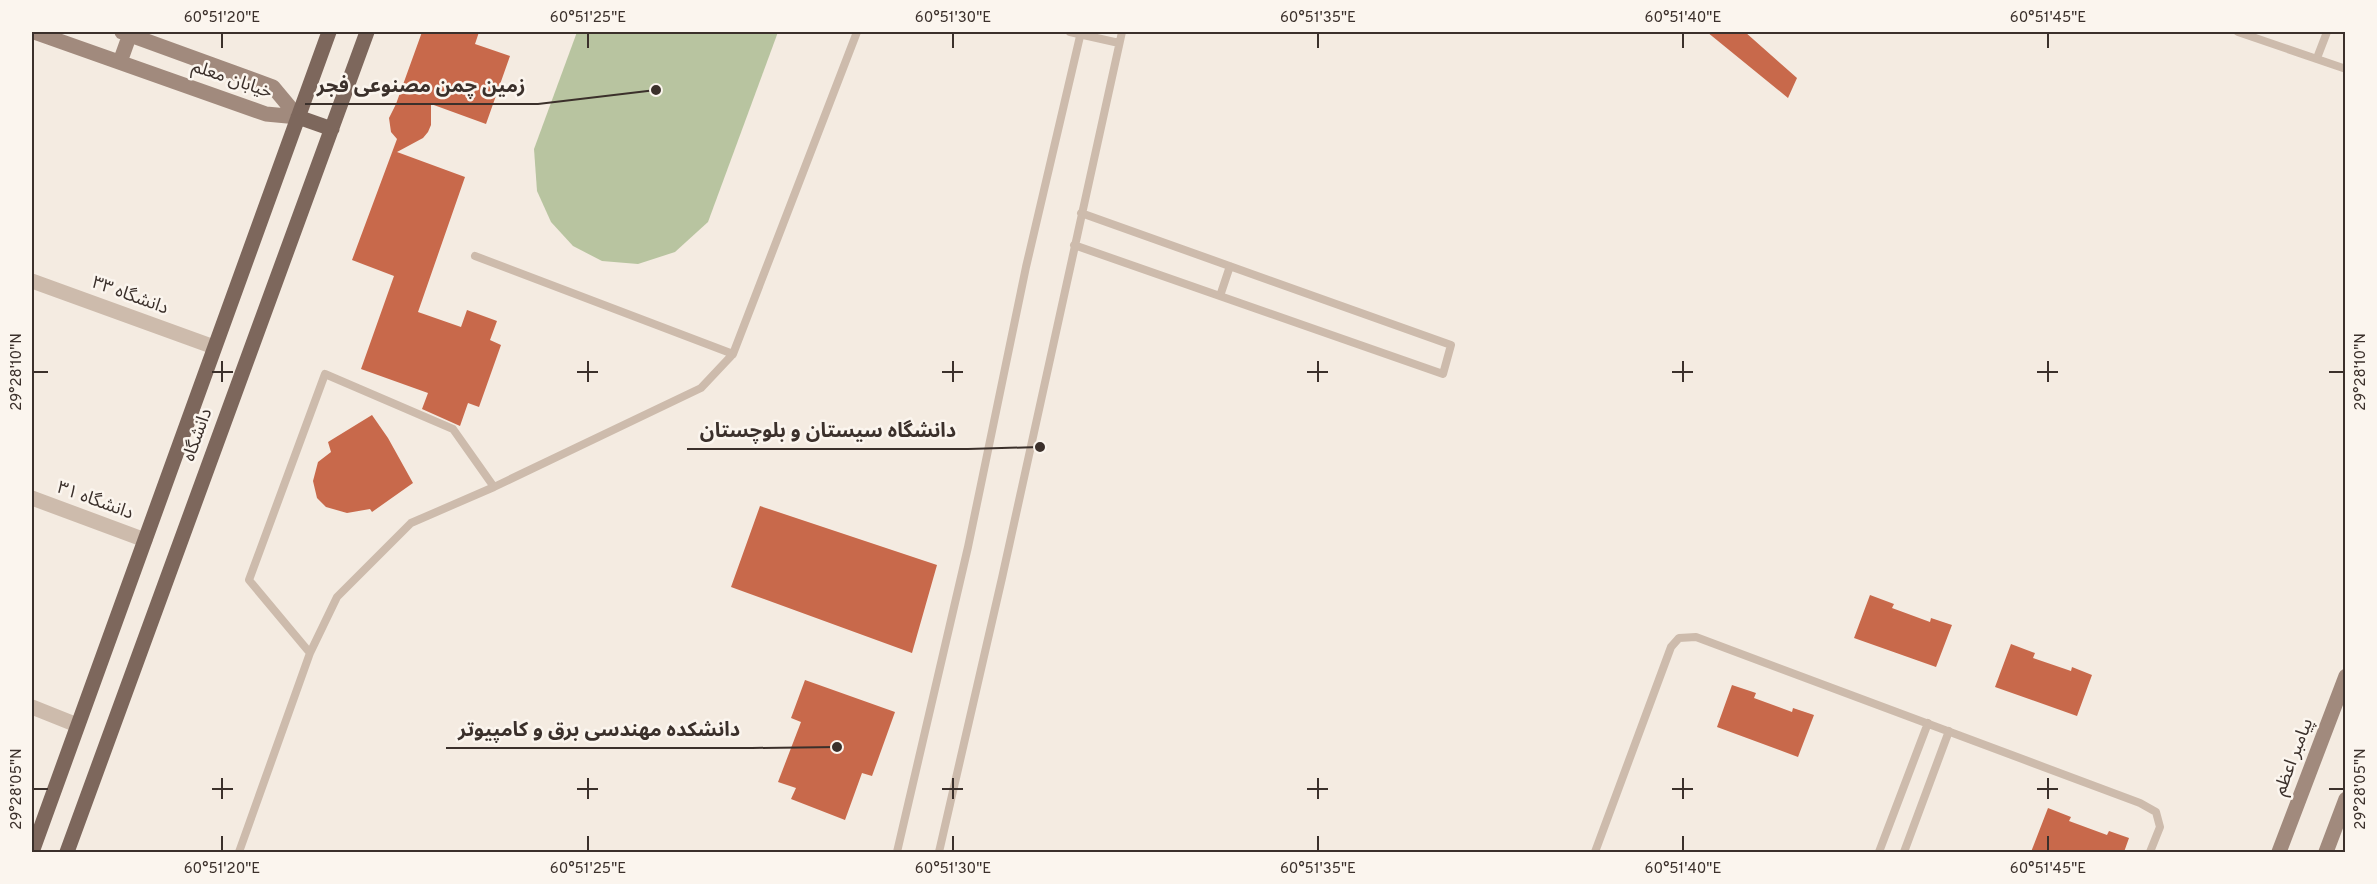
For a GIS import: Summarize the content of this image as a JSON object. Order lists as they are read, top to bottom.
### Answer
{
  "streets": {
    "main road": ["خیابان معلم", "دانشگاه", "پیامبر اعظم"],
    "street": ["دانشگاه ۳۳", "دانشگاه ۳۱"]
  },
  "crossings": [
    ["خیابان معلم", "دانشگاه"],
    ["دانشگاه ۳۳", "دانشگاه"],
    ["دانشگاه", "دانشگاه ۳۱"]
  ],
  "places": ["زمین چمن مصنوعی فجر", "دانشگاه سیستان و بلوچستان", "دانشکده مهندسی برق و کامپیوتر"],
  "coordinates": [
    "60°51'20\"E",
    "60°51'25\"E",
    "60°51'30\"E",
    "60°51'35\"E",
    "60°51'40\"E",
    "60°51'45\"E",
    "29°28'10\"N",
    "29°28'05\"N"
  ]
}
